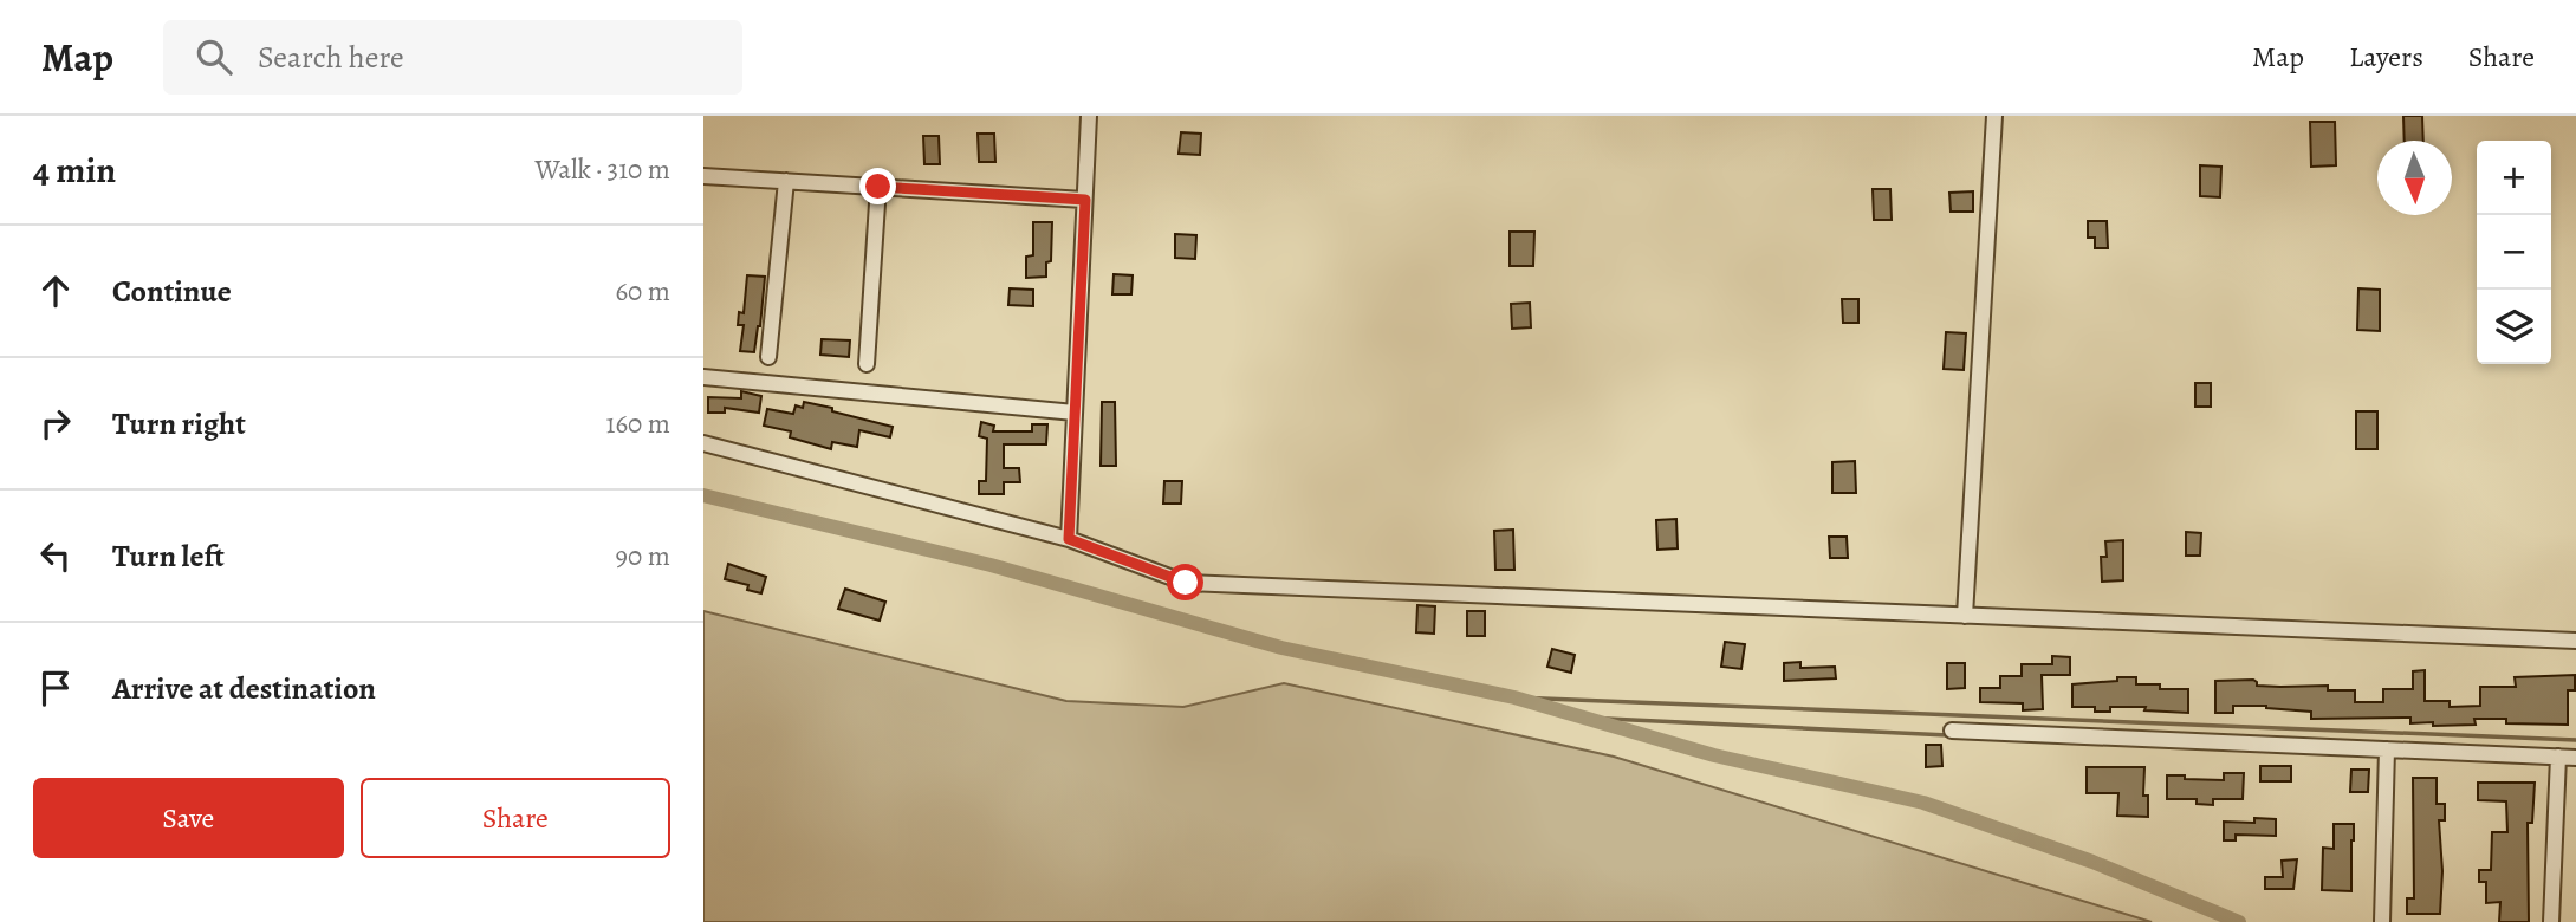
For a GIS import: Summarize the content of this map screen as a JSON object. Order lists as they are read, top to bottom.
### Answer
{
  "north": "bottom",
  "page": {
    "header": "Map",
    "search": "Search here",
    "nav": ["Map", "Layers", "Share"],
    "heading": ["4 min", "Walk · 310 m"],
    "map_buttons": ["+", "−"],
    "list": [
      ["Continue", "60 m"],
      ["Turn right", "160 m"],
      ["Turn left", "90 m"],
      "Arrive at destination"
    ],
    "buttons": ["Save", "Share"]
  }
}
